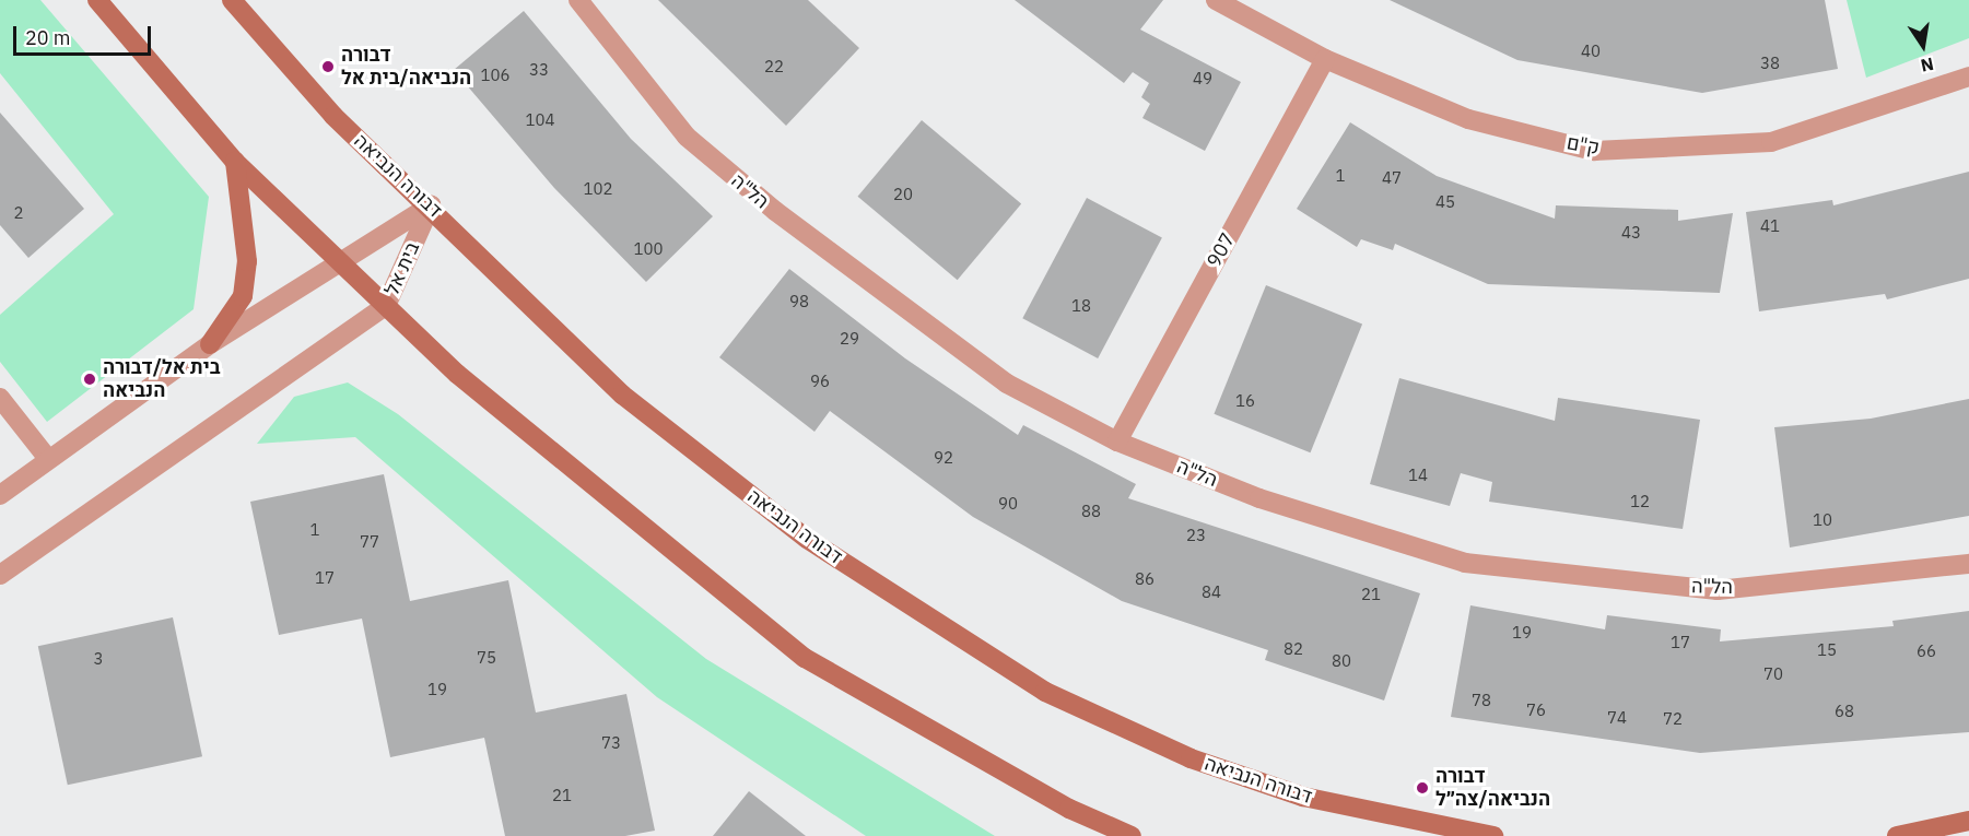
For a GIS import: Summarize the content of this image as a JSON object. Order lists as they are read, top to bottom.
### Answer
{
  "streets": {
    "street": [
      "ק\"ם",
      "דבורה הנביאה",
      "הל\"ה",
      "907",
      "בית אל"
    ]
  },
  "crossings": [
    ["ק\"ם", "907"],
    ["דבורה הנביאה", "בית אל"],
    ["הל\"ה", "907"]
  ],
  "places": ["דבורה הנביאה/בית אל", "בית אל/דבורה הנביאה", "דבורה הנביאה/צה״ל"],
  "house_numbers": [
    "40",
    "38",
    "22",
    "33",
    "106",
    "49",
    "104",
    "1",
    "47",
    "102",
    "20",
    "45",
    "2",
    "41",
    "43",
    "100",
    "98",
    "18",
    "29",
    "96",
    "16",
    "92",
    "14",
    "12",
    "90",
    "88",
    "10",
    "1",
    "23",
    "77",
    "17",
    "86",
    "84",
    "21",
    "19",
    "17",
    "82",
    "15",
    "66",
    "75",
    "3",
    "80",
    "70",
    "19",
    "78",
    "76",
    "68",
    "74",
    "72",
    "73",
    "21"
  ],
  "scale_bar": "20 m",
  "north": "bottom"
}
